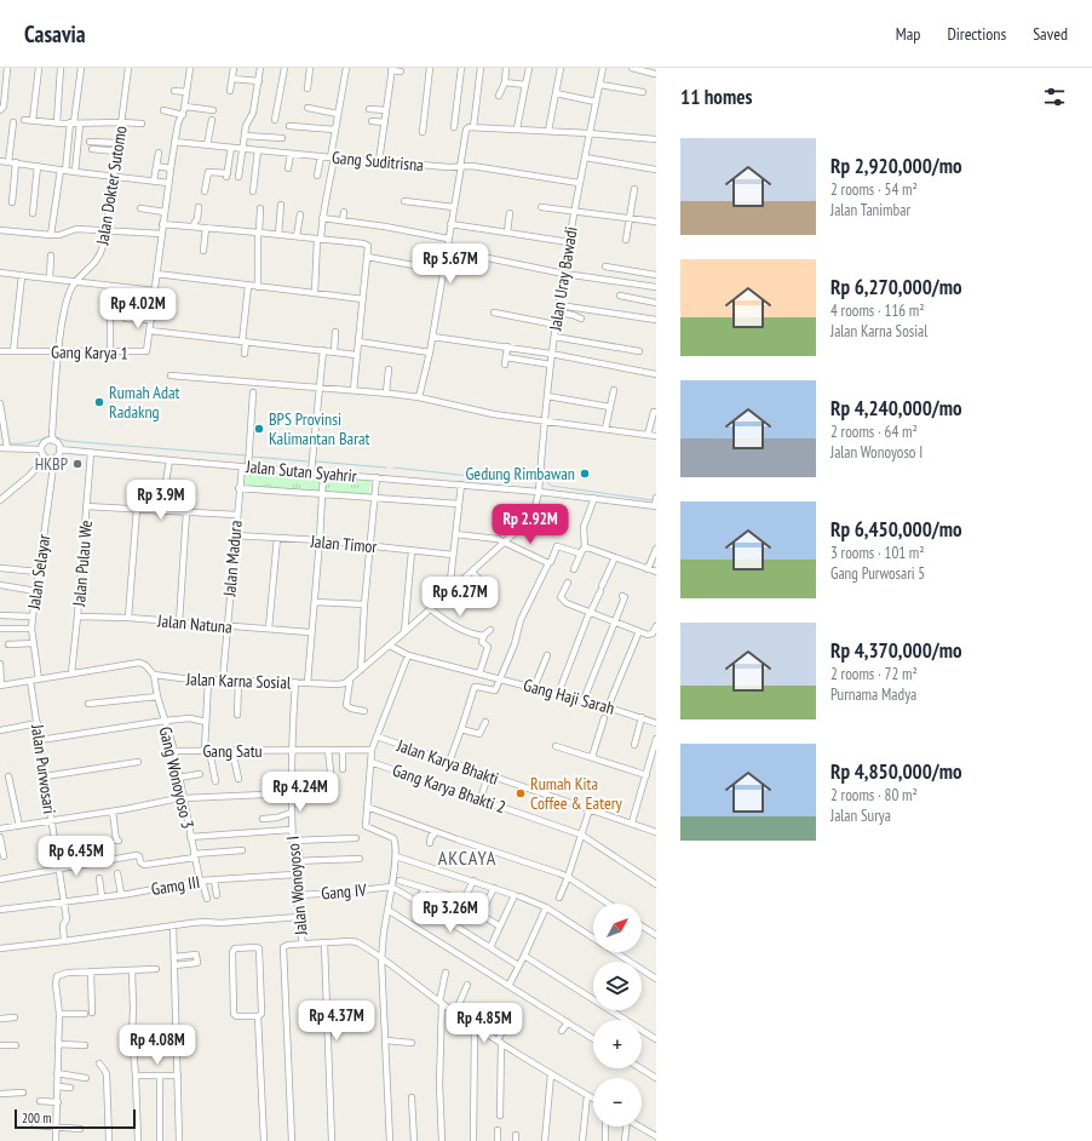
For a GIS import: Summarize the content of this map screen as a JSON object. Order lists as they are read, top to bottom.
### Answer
{
  "streets": {
    "street": [
      "Gang Suditrisna",
      "Jalan Dokter Sutomo",
      "Jalan Uray Bawadi",
      "Gang Karya 1",
      "Jalan Sutan Syahrir",
      "Jalan Timor",
      "Jalan Madura",
      "Jalan Pulau We",
      "Jalan Selayar",
      "Jalan Natuna",
      "Jalan Karna Sosial",
      "Gang Haji Sarah",
      "Gang Satu",
      "Jalan Karya Bhakti",
      "Jalan Purwosari",
      "Gang Wonoyoso 3",
      "Gang Karya Bhakti 2",
      "Gamg III",
      "Jalan Wonoyoso I",
      "Gang IV"
    ]
  },
  "crossings": [
    ["Gang Suditrisna", "Jalan Uray Bawadi"],
    ["Gang Suditrisna", "Gang Karya 1"],
    ["Jalan Dokter Sutomo", "Gang Karya 1"],
    ["Jalan Dokter Sutomo", "Jalan Sutan Syahrir"],
    ["Jalan Dokter Sutomo", "Jalan Selayar"],
    ["Jalan Uray Bawadi", "Jalan Sutan Syahrir"],
    ["Jalan Sutan Syahrir", "Jalan Madura"],
    ["Jalan Sutan Syahrir", "Jalan Pulau We"],
    ["Jalan Sutan Syahrir", "Jalan Selayar"],
    ["Jalan Timor", "Jalan Madura"],
    ["Jalan Madura", "Jalan Natuna"],
    ["Jalan Madura", "Jalan Karna Sosial"],
    ["Jalan Pulau We", "Jalan Natuna"],
    ["Jalan Pulau We", "Jalan Karna Sosial"],
    ["Jalan Selayar", "Jalan Karna Sosial"],
    ["Jalan Karna Sosial", "Jalan Purwosari"],
    ["Jalan Karna Sosial", "Gang Wonoyoso 3"],
    ["Jalan Karna Sosial", "Jalan Wonoyoso I"],
    ["Gang Satu", "Gang Wonoyoso 3"],
    ["Gang Satu", "Jalan Wonoyoso I"],
    ["Jalan Purwosari", "Gamg III"],
    ["Gang Wonoyoso 3", "Gamg III"],
    ["Gamg III", "Jalan Wonoyoso I"],
    ["Jalan Wonoyoso I", "Gang IV"]
  ],
  "districts": ["AKCAYA"],
  "places": [
    "Rumah Adat Radakng",
    "BPS Provinsi Kalimantan Barat",
    "HKBP",
    "Gedung Rimbawan",
    "Rumah Kita Coffee & Eatery"
  ],
  "scale_bar": "200 m",
  "north": "top right",
  "page": {
    "header": "Casavia",
    "nav": ["Map", "Directions", "Saved"],
    "heading": "11 homes",
    "list": [
      {
        "name": "Rp 2,920,000/mo",
        "note": "2 rooms · 54 m² · Jalan Tanimbar"
      },
      {
        "name": "Rp 6,270,000/mo",
        "note": "4 rooms · 116 m² · Jalan Karna Sosial"
      },
      {
        "name": "Rp 4,240,000/mo",
        "note": "2 rooms · 64 m² · Jalan Wonoyoso I"
      },
      {
        "name": "Rp 6,450,000/mo",
        "note": "3 rooms · 101 m² · Gang Purwosari 5"
      },
      {
        "name": "Rp 4,370,000/mo",
        "note": "2 rooms · 72 m² · Purnama Madya"
      },
      {
        "name": "Rp 4,850,000/mo",
        "note": "2 rooms · 80 m² · Jalan Surya"
      }
    ],
    "price": [
      "Rp 5.67M",
      "Rp 4.02M",
      "Rp 3.9M",
      "Rp 2.92M",
      "Rp 6.27M",
      "Rp 4.24M",
      "Rp 6.45M",
      "Rp 3.26M",
      "Rp 4.37M",
      "Rp 4.85M",
      "Rp 4.08M"
    ],
    "map_buttons": ["+", "−"],
    "scale": "200 m"
  }
}
